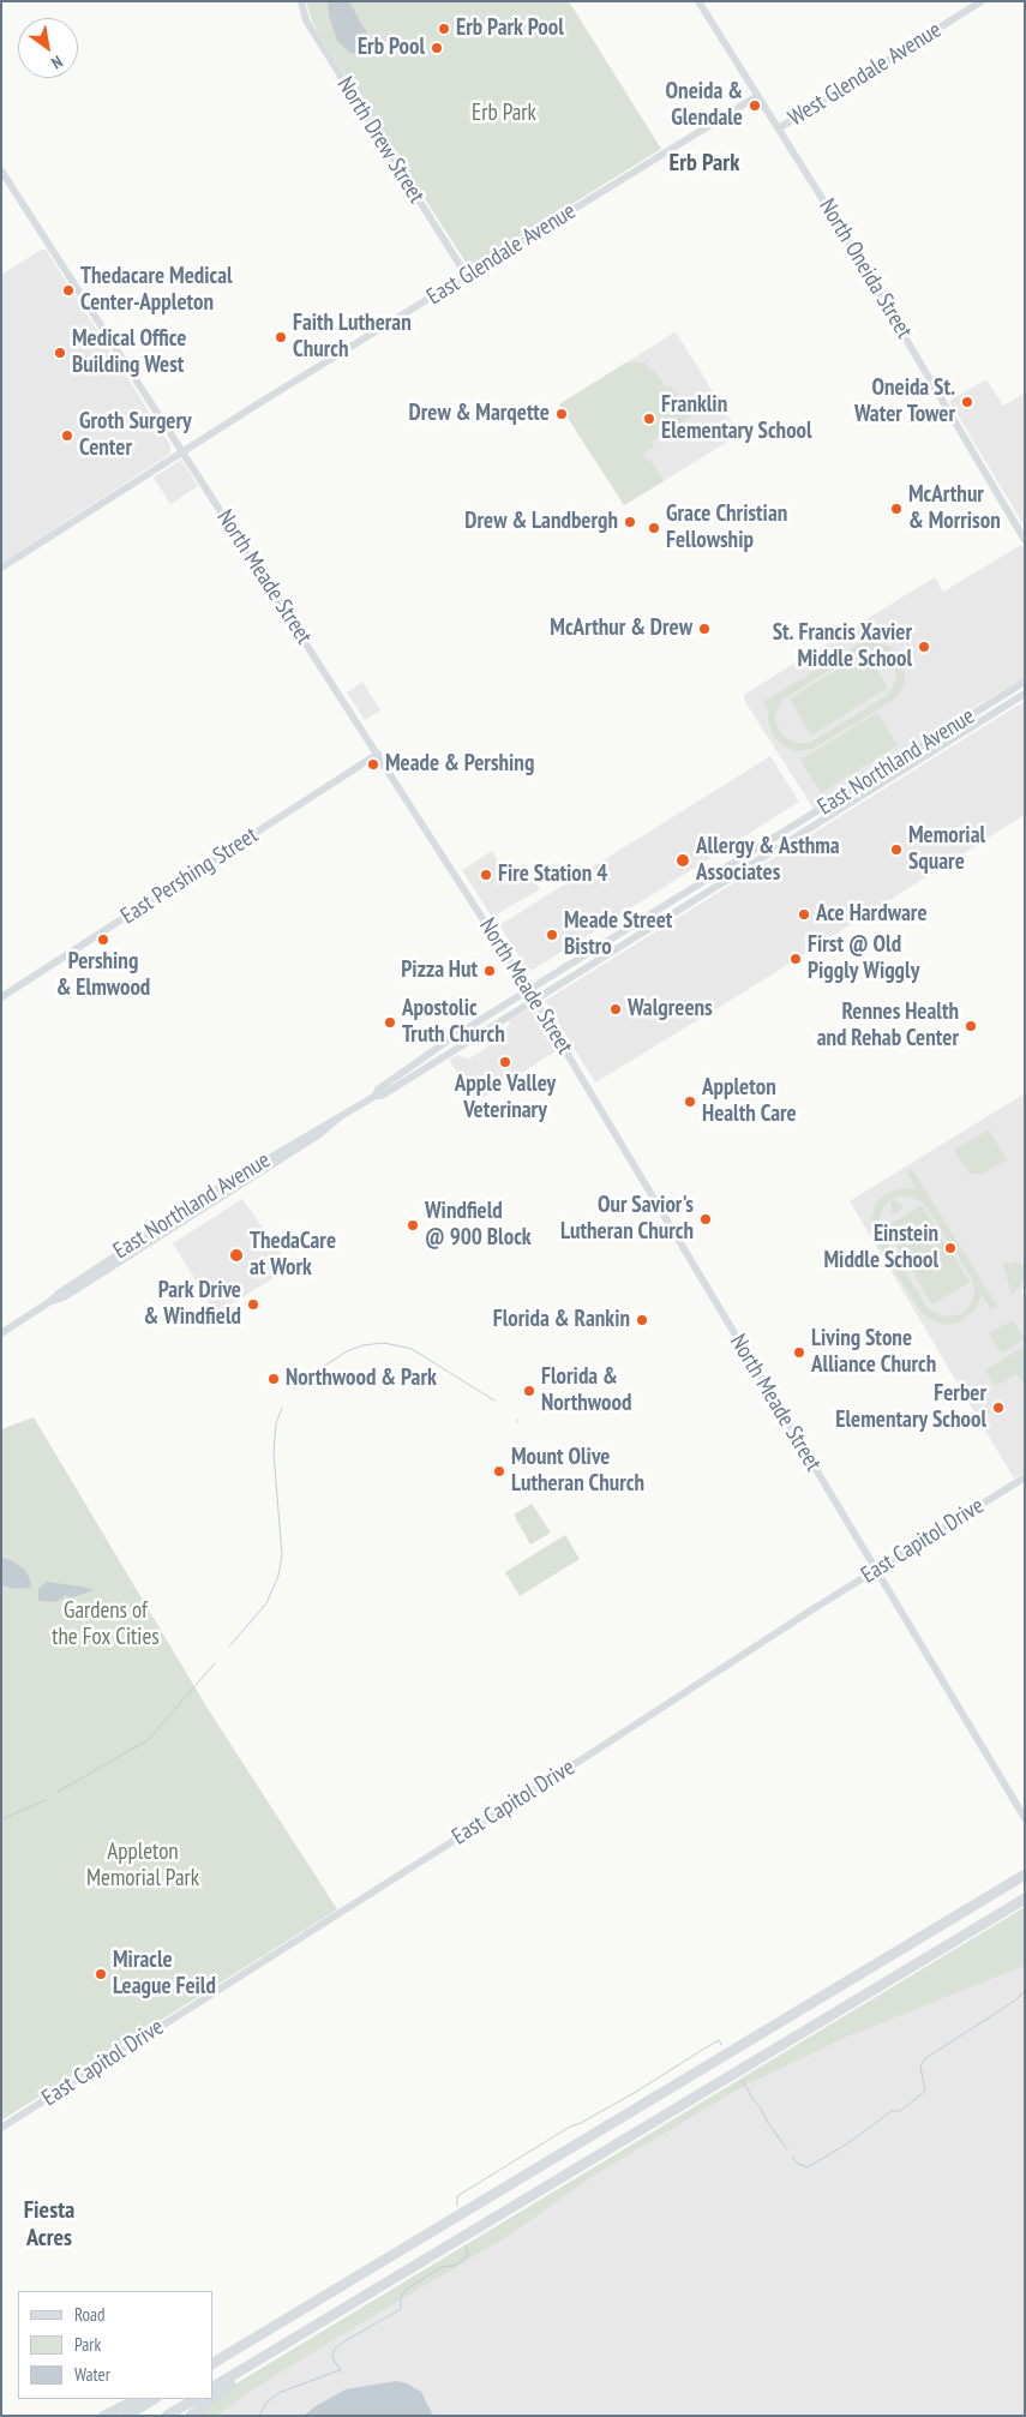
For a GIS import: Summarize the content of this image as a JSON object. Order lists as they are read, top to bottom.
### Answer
{
  "streets": {
    "main road": [
      "West Glendale Avenue",
      "North Drew Street",
      "East Glendale Avenue",
      "North Oneida Street",
      "North Meade Street",
      "East Northland Avenue",
      "East Pershing Street",
      "East Capitol Drive"
    ]
  },
  "crossings": [
    ["West Glendale Avenue", "North Oneida Street"],
    ["North Drew Street", "East Glendale Avenue"],
    ["East Glendale Avenue", "North Oneida Street"],
    ["East Glendale Avenue", "North Meade Street"],
    ["North Meade Street", "East Northland Avenue"],
    ["North Meade Street", "East Pershing Street"],
    ["North Meade Street", "East Capitol Drive"]
  ],
  "districts": ["Erb Park", "Fiesta Acres"],
  "parks": ["Erb Park", "Gardens of the Fox Cities", "Appleton Memorial Park"],
  "places": [
    "Erb Park Pool",
    "Erb Pool",
    "Oneida & Glendale",
    "Thedacare Medical Center-Appleton",
    "Faith Lutheran Church",
    "Medical Office Building West",
    "Oneida St. Water Tower",
    "Drew & Marqette",
    "Franklin Elementary School",
    "Groth Surgery Center",
    "McArthur & Morrison",
    "Drew & Landbergh",
    "Grace Christian Fellowship",
    "McArthur & Drew",
    "St. Francis Xavier Middle School",
    "Meade & Pershing",
    "Memorial Square",
    "Allergy & Asthma Associates",
    "Fire Station 4",
    "Ace Hardware",
    "Meade Street Bistro",
    "Pershing & Elmwood",
    "First @ Old Piggly Wiggly",
    "Pizza Hut",
    "Walgreens",
    "Apostolic Truth Church",
    "Rennes Health and Rehab Center",
    "Apple Valley Veterinary",
    "Appleton Health Care",
    "Our Savior's Lutheran Church",
    "Windfield @ 900 Block",
    "Einstein Middle School",
    "ThedaCare at Work",
    "Park Drive & Windfield",
    "Florida & Rankin",
    "Living Stone Alliance Church",
    "Northwood & Park",
    "Florida & Northwood",
    "Ferber Elementary School",
    "Mount Olive Lutheran Church",
    "Miracle League Feild"
  ],
  "legend": ["Road", "Park", "Water"],
  "north": "bottom right"
}
